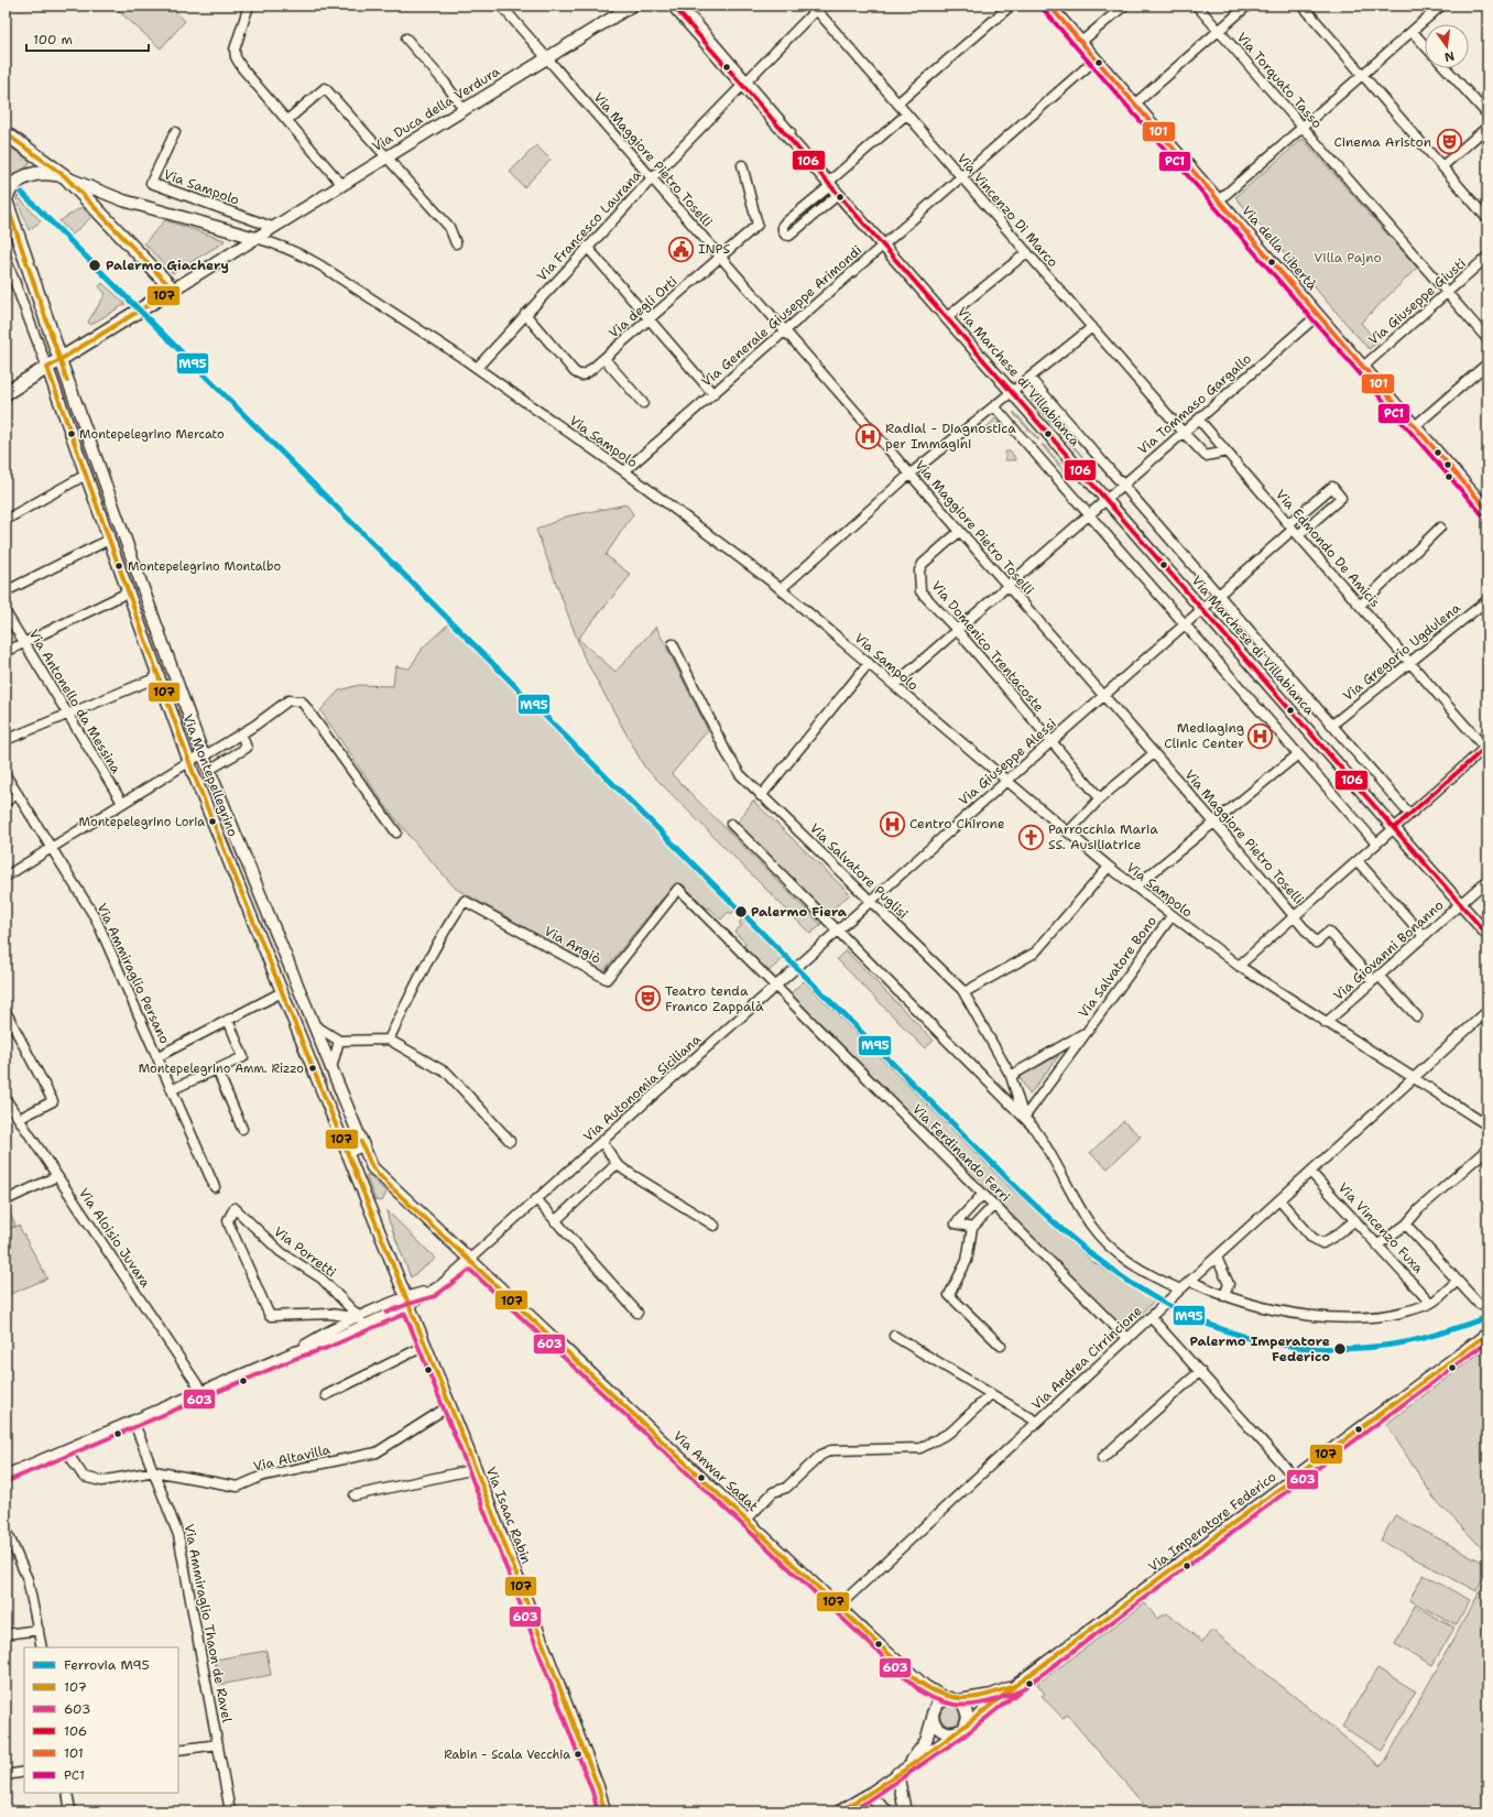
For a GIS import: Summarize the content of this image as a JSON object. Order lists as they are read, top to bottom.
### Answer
{
  "streets": {
    "street": [
      "Via Torquato Tasso",
      "Via Duca della Verdura",
      "Via Maggiore Pietro Toselli",
      "Via Sampolo",
      "Via Vincenzo Di Marco",
      "Via Francesco Laurana",
      "Via della Libertà",
      "Via Giuseppe Giusti",
      "Via degli Orti",
      "Via Generale Giuseppe Arimondi",
      "Via Marchese di Villabianca",
      "Via Tommaso Gargallo",
      "Via Edmondo De Amicis",
      "Via Domenico Trentacoste",
      "Via Gregorio Ugdulena",
      "Via Antonello da Messina",
      "Via Giuseppe Alessi",
      "Via Montepellegrino",
      "Via Salvatore Puglisi",
      "Via Angiò",
      "Via Giovanni Bonanno",
      "Via Salvatore Bono",
      "Via Ammiraglio Persano",
      "Via Autonomia Siciliana",
      "Via Ferdinando Ferri",
      "Via Vincenzo Fuxa",
      "Via Aloisio Juvara",
      "Via Porretti",
      "Via Andrea Cirrincione",
      "Via Altavilla",
      "Via Anwar Sadat",
      "Via Isaac Rabin",
      "Via Imperatore Federico",
      "Via Ammiraglio Thaon de Ravel"
    ]
  },
  "crossings": [
    ["Via Torquato Tasso", "Via Giuseppe Giusti"],
    ["Via Duca della Verdura", "Via Maggiore Pietro Toselli"],
    ["Via Duca della Verdura", "Via Sampolo"],
    ["Via Maggiore Pietro Toselli", "Via Francesco Laurana"],
    ["Via Maggiore Pietro Toselli", "Via degli Orti"],
    ["Via Maggiore Pietro Toselli", "Via Generale Giuseppe Arimondi"],
    ["Via Maggiore Pietro Toselli", "Via Tommaso Gargallo"],
    ["Via Maggiore Pietro Toselli", "Via Domenico Trentacoste"],
    ["Via Maggiore Pietro Toselli", "Via Giuseppe Alessi"],
    ["Via Maggiore Pietro Toselli", "Via Giovanni Bonanno"],
    ["Via Sampolo", "Via Francesco Laurana"],
    ["Via Sampolo", "Via Generale Giuseppe Arimondi"],
    ["Via Sampolo", "Via Tommaso Gargallo"],
    ["Via Sampolo", "Via Giuseppe Alessi"],
    ["Via Sampolo", "Via Giovanni Bonanno"],
    ["Via Sampolo", "Via Salvatore Bono"],
    ["Via Sampolo", "Via Andrea Cirrincione"],
    ["Via Vincenzo Di Marco", "Via Francesco Laurana"],
    ["Via Vincenzo Di Marco", "Via Generale Giuseppe Arimondi"],
    ["Via Vincenzo Di Marco", "Via Tommaso Gargallo"],
    ["Via Francesco Laurana", "Via degli Orti"],
    ["Via Francesco Laurana", "Via Marchese di Villabianca"],
    ["Via della Libertà", "Via Giuseppe Giusti"],
    ["Via della Libertà", "Via Generale Giuseppe Arimondi"],
    ["Via della Libertà", "Via Tommaso Gargallo"],
    ["Via Generale Giuseppe Arimondi", "Via Marchese di Villabianca"],
    ["Via Marchese di Villabianca", "Via Tommaso Gargallo"],
    ["Via Marchese di Villabianca", "Via Gregorio Ugdulena"],
    ["Via Marchese di Villabianca", "Via Giuseppe Alessi"],
    ["Via Marchese di Villabianca", "Via Giovanni Bonanno"],
    ["Via Tommaso Gargallo", "Via Edmondo De Amicis"],
    ["Via Tommaso Gargallo", "Via Domenico Trentacoste"],
    ["Via Edmondo De Amicis", "Via Gregorio Ugdulena"],
    ["Via Edmondo De Amicis", "Via Giuseppe Alessi"],
    ["Via Domenico Trentacoste", "Via Giuseppe Alessi"],
    ["Via Giuseppe Alessi", "Via Salvatore Puglisi"],
    ["Via Giuseppe Alessi", "Via Autonomia Siciliana"],
    ["Via Montepellegrino", "Via Autonomia Siciliana"],
    ["Via Montepellegrino", "Via Anwar Sadat"],
    ["Via Montepellegrino", "Via Isaac Rabin"],
    ["Via Salvatore Puglisi", "Via Salvatore Bono"],
    ["Via Salvatore Puglisi", "Via Autonomia Siciliana"],
    ["Via Salvatore Puglisi", "Via Andrea Cirrincione"],
    ["Via Angiò", "Via Autonomia Siciliana"],
    ["Via Angiò", "Via Ferdinando Ferri"],
    ["Via Autonomia Siciliana", "Via Ferdinando Ferri"],
    ["Via Autonomia Siciliana", "Via Anwar Sadat"],
    ["Via Autonomia Siciliana", "Via Isaac Rabin"],
    ["Via Ferdinando Ferri", "Via Andrea Cirrincione"],
    ["Via Vincenzo Fuxa", "Via Andrea Cirrincione"],
    ["Via Andrea Cirrincione", "Via Anwar Sadat"],
    ["Via Altavilla", "Via Isaac Rabin"],
    ["Via Altavilla", "Via Ammiraglio Thaon de Ravel"]
  ],
  "parks": ["Villa Pajno"],
  "places": {
    "theatre": ["Cinema Ariston", "Teatro tenda Franco Zappalà"],
    "public building": ["INPS"],
    "other": [
      "Palermo Giachery",
      "Montepelegrino Mercato",
      "Montepelegrino Montalbo",
      "Montepelegrino Loria",
      "Palermo Fiera",
      "Montepelegrino Amm. Rizzo",
      "Palermo Imperatore Federico",
      "Rabin - Scala Vecchia"
    ],
    "hospital": ["Radial - Diagnostica per Immagini", "Mediaging Clinic Center", "Centro Chirone"],
    "church": ["Parrocchia Maria SS. Ausiliatrice"]
  },
  "lines": [
    "transit line 106",
    "transit line 101",
    "transit line PC1",
    "transit line 107",
    "rail line M95",
    "transit line 603"
  ],
  "legend": [
    "Ferrovia M95",
    "107",
    "603",
    "106",
    "101",
    "PC1"
  ],
  "scale_bar": "100 m",
  "north": "bottom"
}
